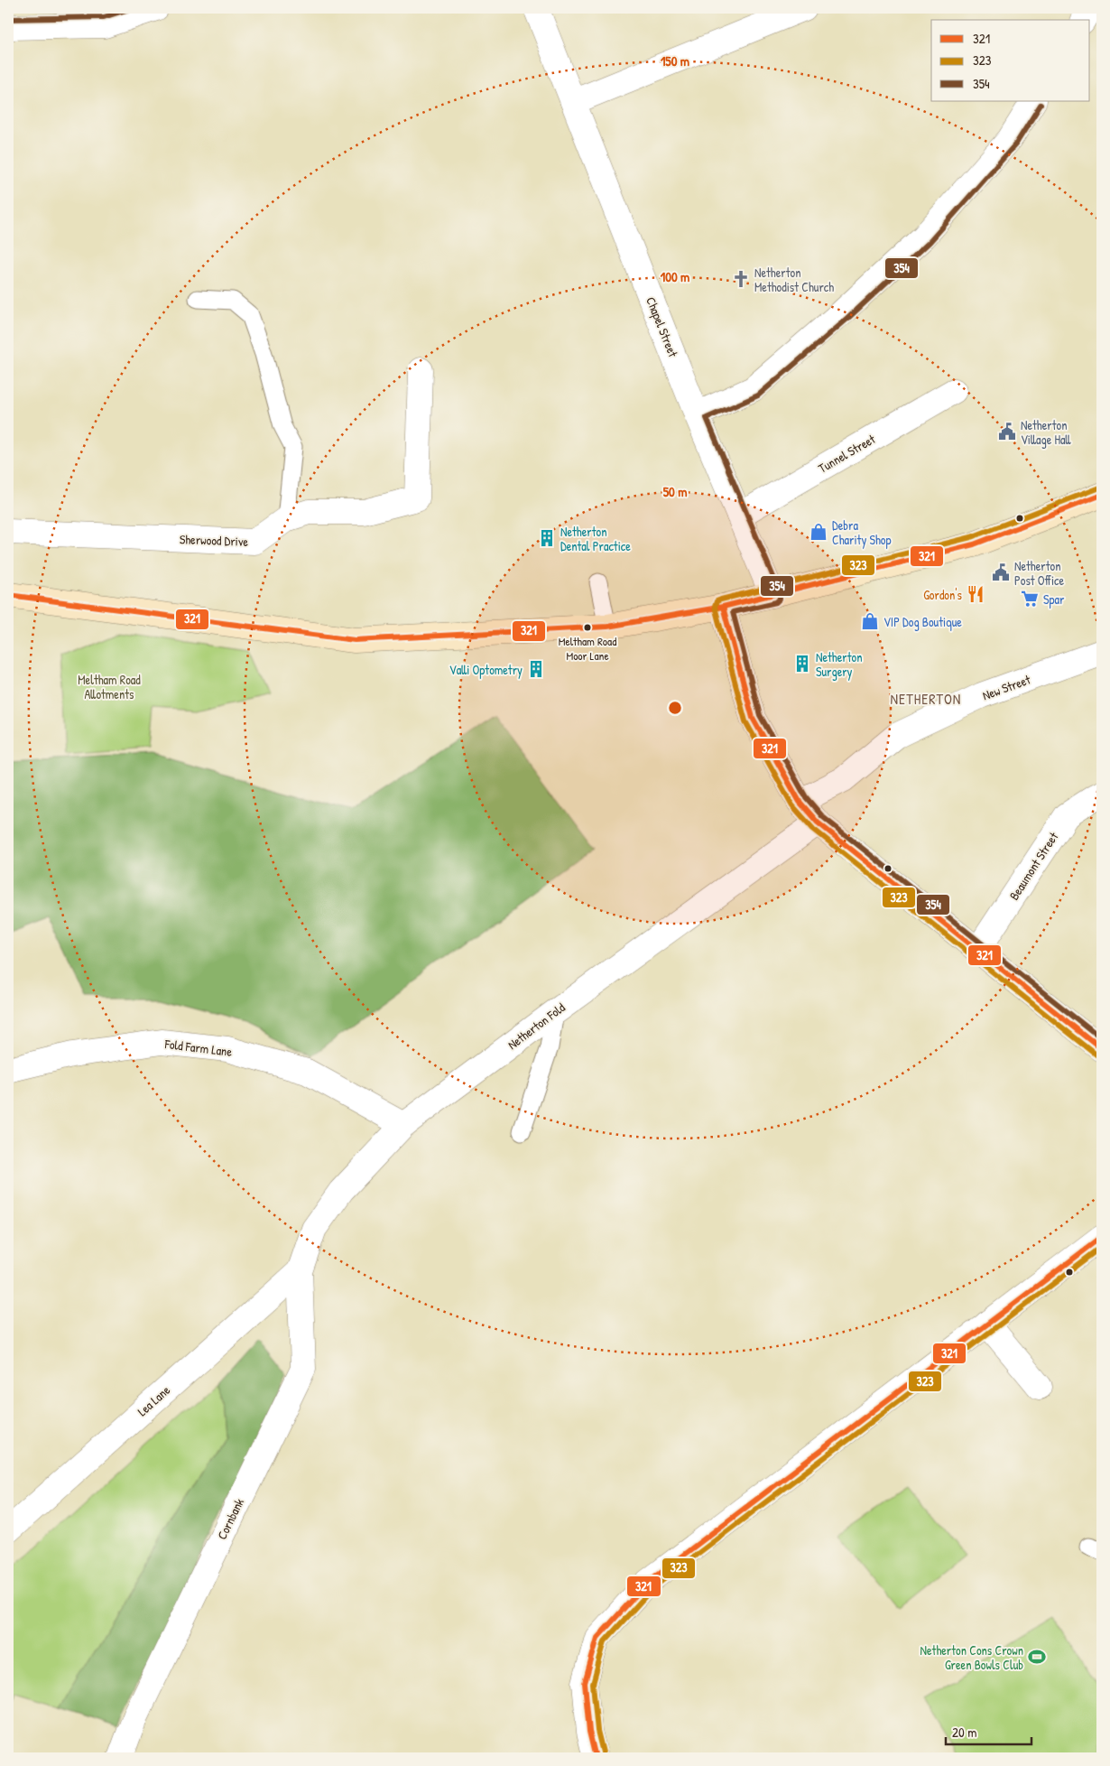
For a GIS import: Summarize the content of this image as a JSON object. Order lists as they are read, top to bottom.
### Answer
{
  "streets": {
    "street": [
      "Chapel Street",
      "Tunnel Street",
      "Sherwood Drive",
      "New Street",
      "Beaumont Street",
      "Netherton Fold",
      "Fold Farm Lane",
      "Lea Lane",
      "Cornbank"
    ]
  },
  "crossings": [
    ["Chapel Street", "Tunnel Street"],
    ["Netherton Fold", "Fold Farm Lane"],
    ["Netherton Fold", "Lea Lane"],
    ["Netherton Fold", "Cornbank"],
    ["Lea Lane", "Cornbank"]
  ],
  "districts": ["NETHERTON"],
  "parks": ["Meltham Road Allotments"],
  "places": {
    "church": ["Netherton Methodist Church"],
    "public building": ["Netherton Village Hall", "Netherton Post Office"],
    "shop": ["Debra Charity Shop", "VIP Dog Boutique"],
    "building": ["Netherton Dental Practice", "Netherton Surgery", "Valli Optometry"],
    "restaurant": ["Gordon's"],
    "supermarket": ["Spar"],
    "other": ["Meltham Road Moor Lane"],
    "sports": ["Netherton Cons Crown Green Bowls Club"]
  },
  "lines": ["transit line 354", "transit line 323", "transit line 321"],
  "legend": ["321", "323", "354"],
  "scale_bar": "20 m",
  "rings": ["150 m", "100 m", "50 m"]
}
